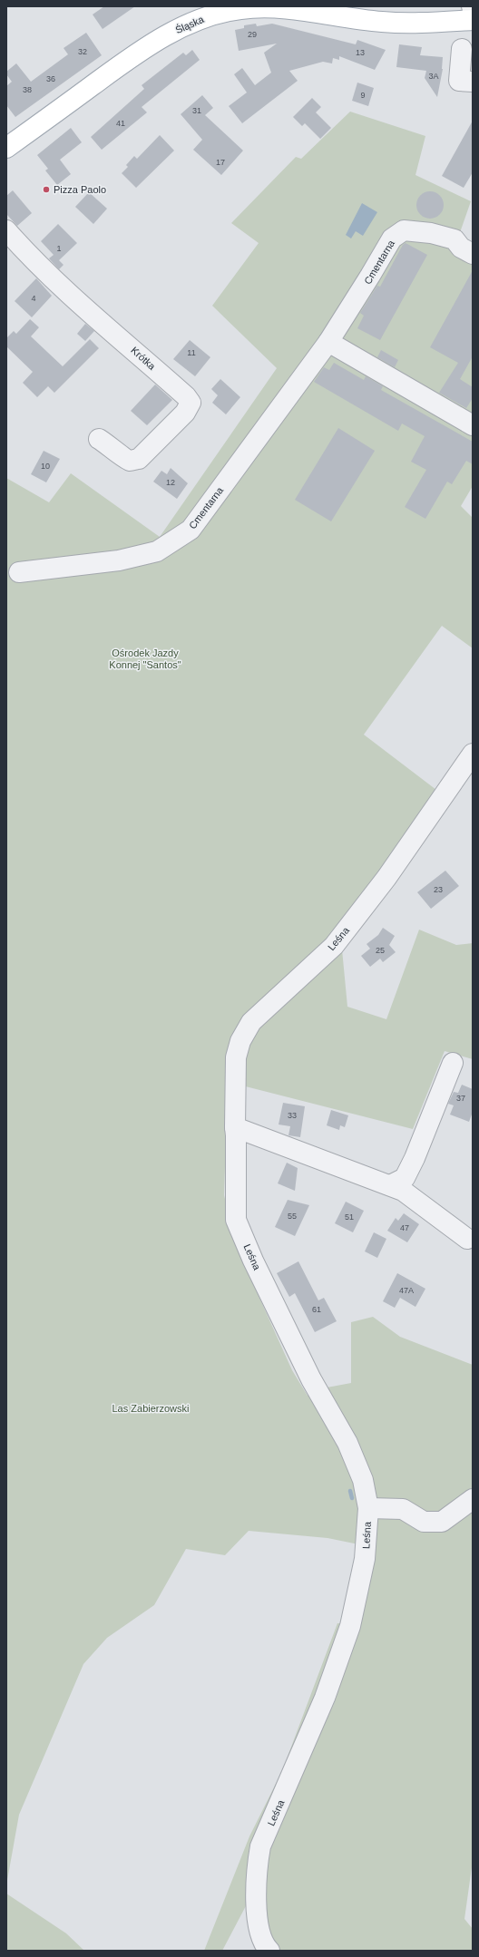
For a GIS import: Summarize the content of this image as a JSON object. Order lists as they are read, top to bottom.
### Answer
{
  "streets": {
    "main road": ["Śląska"],
    "street": ["Cmentarna", "Krótka", "Leśna"]
  },
  "parks": ["Ośrodek Jazdy Konnej \"Santos\"", "Las Zabierzowski"],
  "places": ["Pizza Paolo"],
  "house_numbers": [
    "29",
    "32",
    "13",
    "3A",
    "36",
    "38",
    "9",
    "31",
    "41",
    "17",
    "1",
    "4",
    "11",
    "10",
    "12",
    "23",
    "25",
    "37",
    "33",
    "55",
    "51",
    "47",
    "47A",
    "61"
  ]
}
